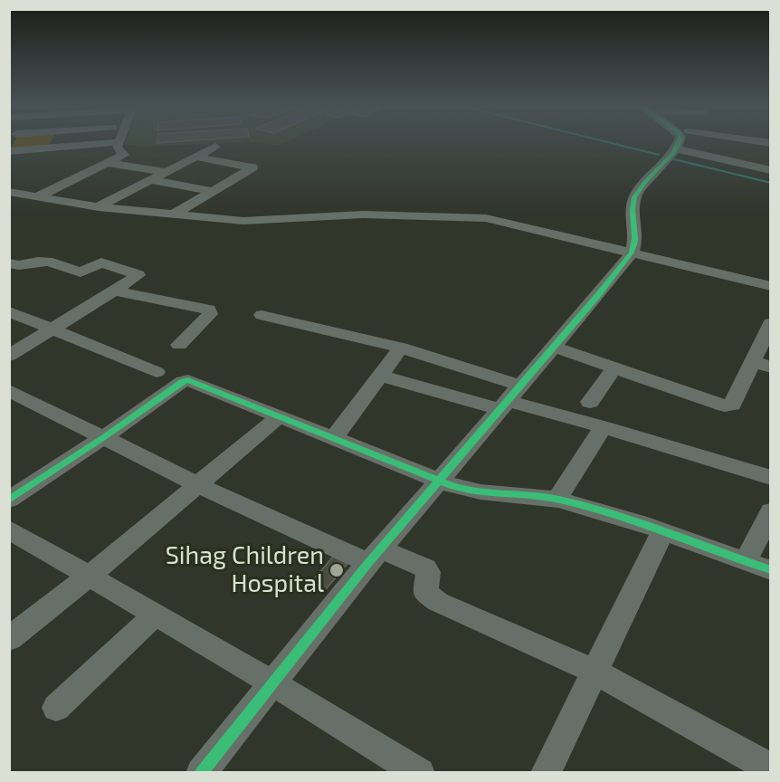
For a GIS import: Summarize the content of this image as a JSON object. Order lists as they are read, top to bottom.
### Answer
{
  "places": ["Sihag Children Hospital"]
}
